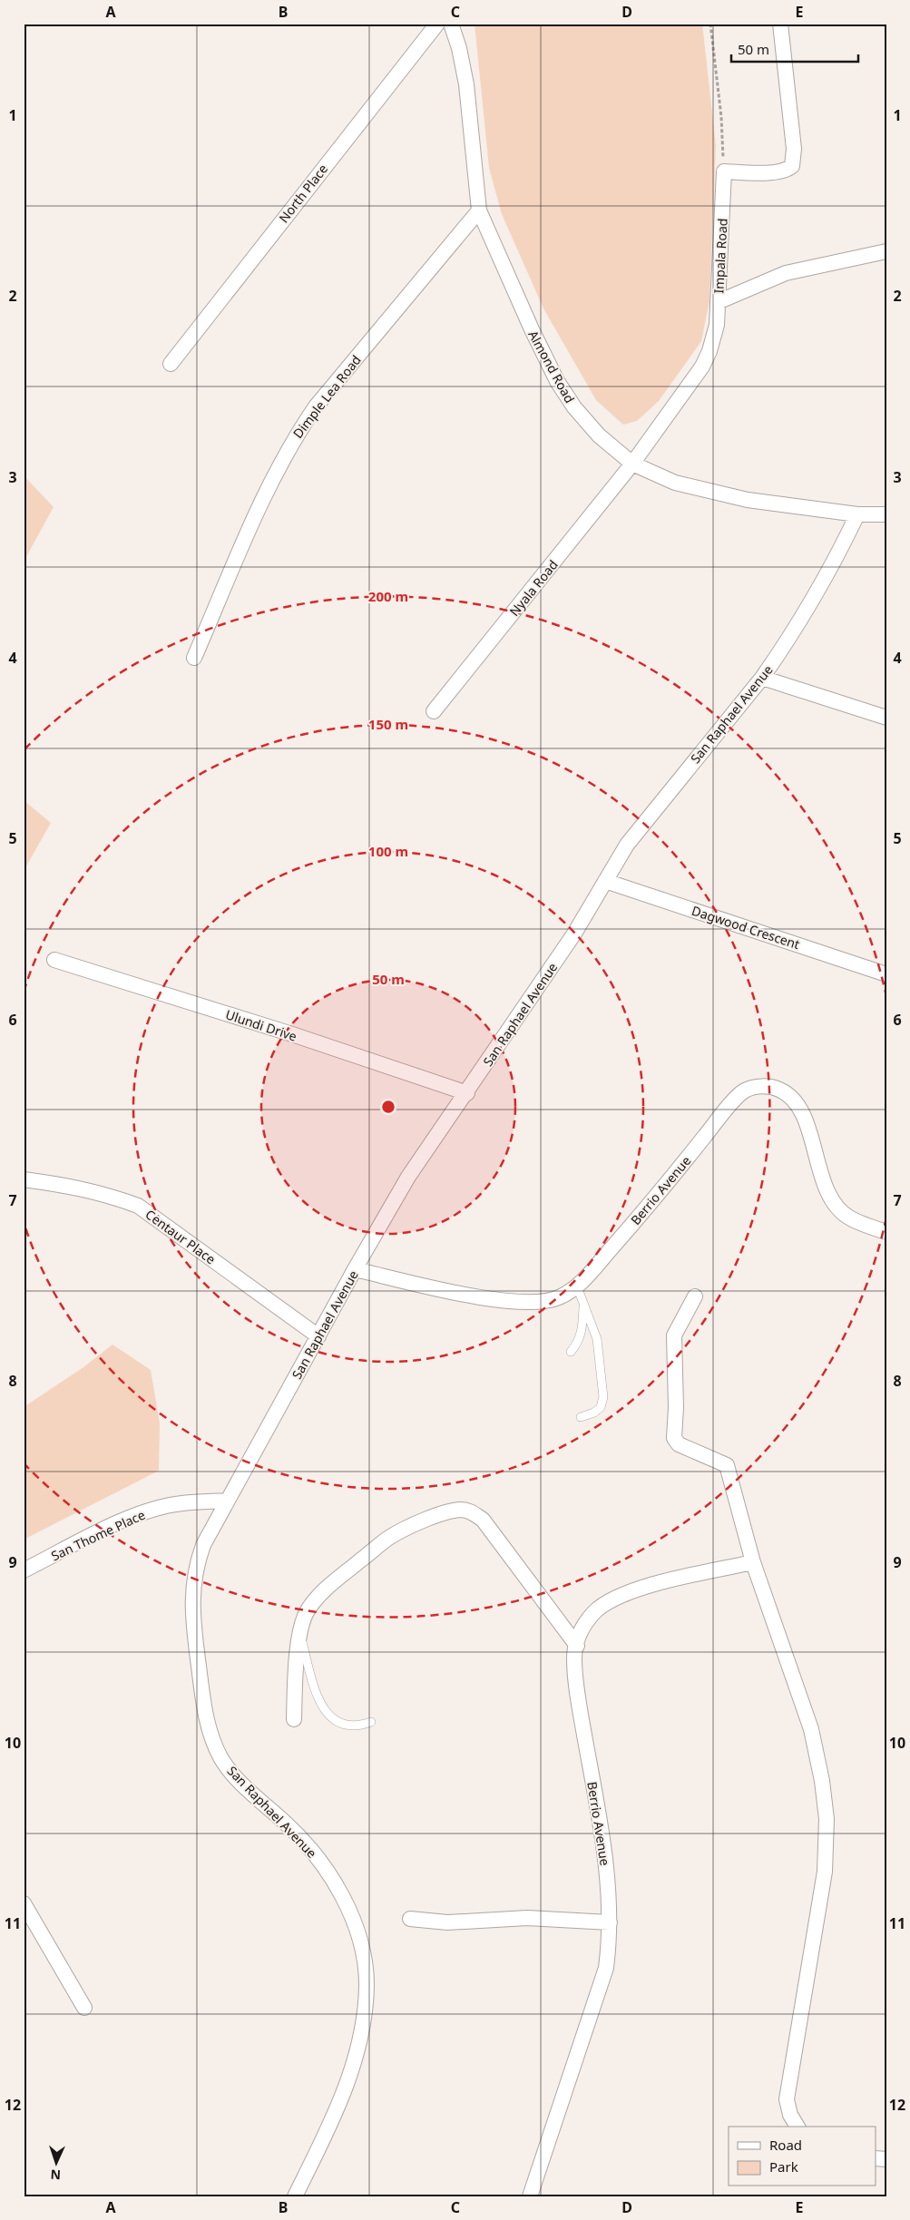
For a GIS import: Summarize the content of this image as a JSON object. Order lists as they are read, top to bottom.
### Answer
{
  "streets": {
    "street": [
      "North Place",
      "Impala Road",
      "Almond Road",
      "Dimple Lea Road",
      "Nyala Road",
      "San Raphael Avenue",
      "Dagwood Crescent",
      "Ulundi Drive",
      "Berrio Avenue",
      "Centaur Place",
      "San Thome Place"
    ]
  },
  "crossings": [
    ["Impala Road", "Almond Road"],
    ["Impala Road", "Nyala Road"],
    ["Almond Road", "Dimple Lea Road"],
    ["Almond Road", "Nyala Road"],
    ["Almond Road", "San Raphael Avenue"],
    ["San Raphael Avenue", "Dagwood Crescent"],
    ["San Raphael Avenue", "Ulundi Drive"],
    ["San Raphael Avenue", "Berrio Avenue"],
    ["San Raphael Avenue", "Centaur Place"],
    ["San Raphael Avenue", "San Thome Place"]
  ],
  "legend": ["Road", "Park"],
  "scale_bar": "50 m",
  "north": "bottom",
  "grid": {
    "columns": [
      "A",
      "B",
      "C",
      "D",
      "E"
    ],
    "rows": [
      "1",
      "2",
      "3",
      "4",
      "5",
      "6",
      "7",
      "8",
      "9",
      "10",
      "11",
      "12"
    ]
  },
  "rings": [
    "200 m",
    "150 m",
    "100 m",
    "50 m"
  ]
}
